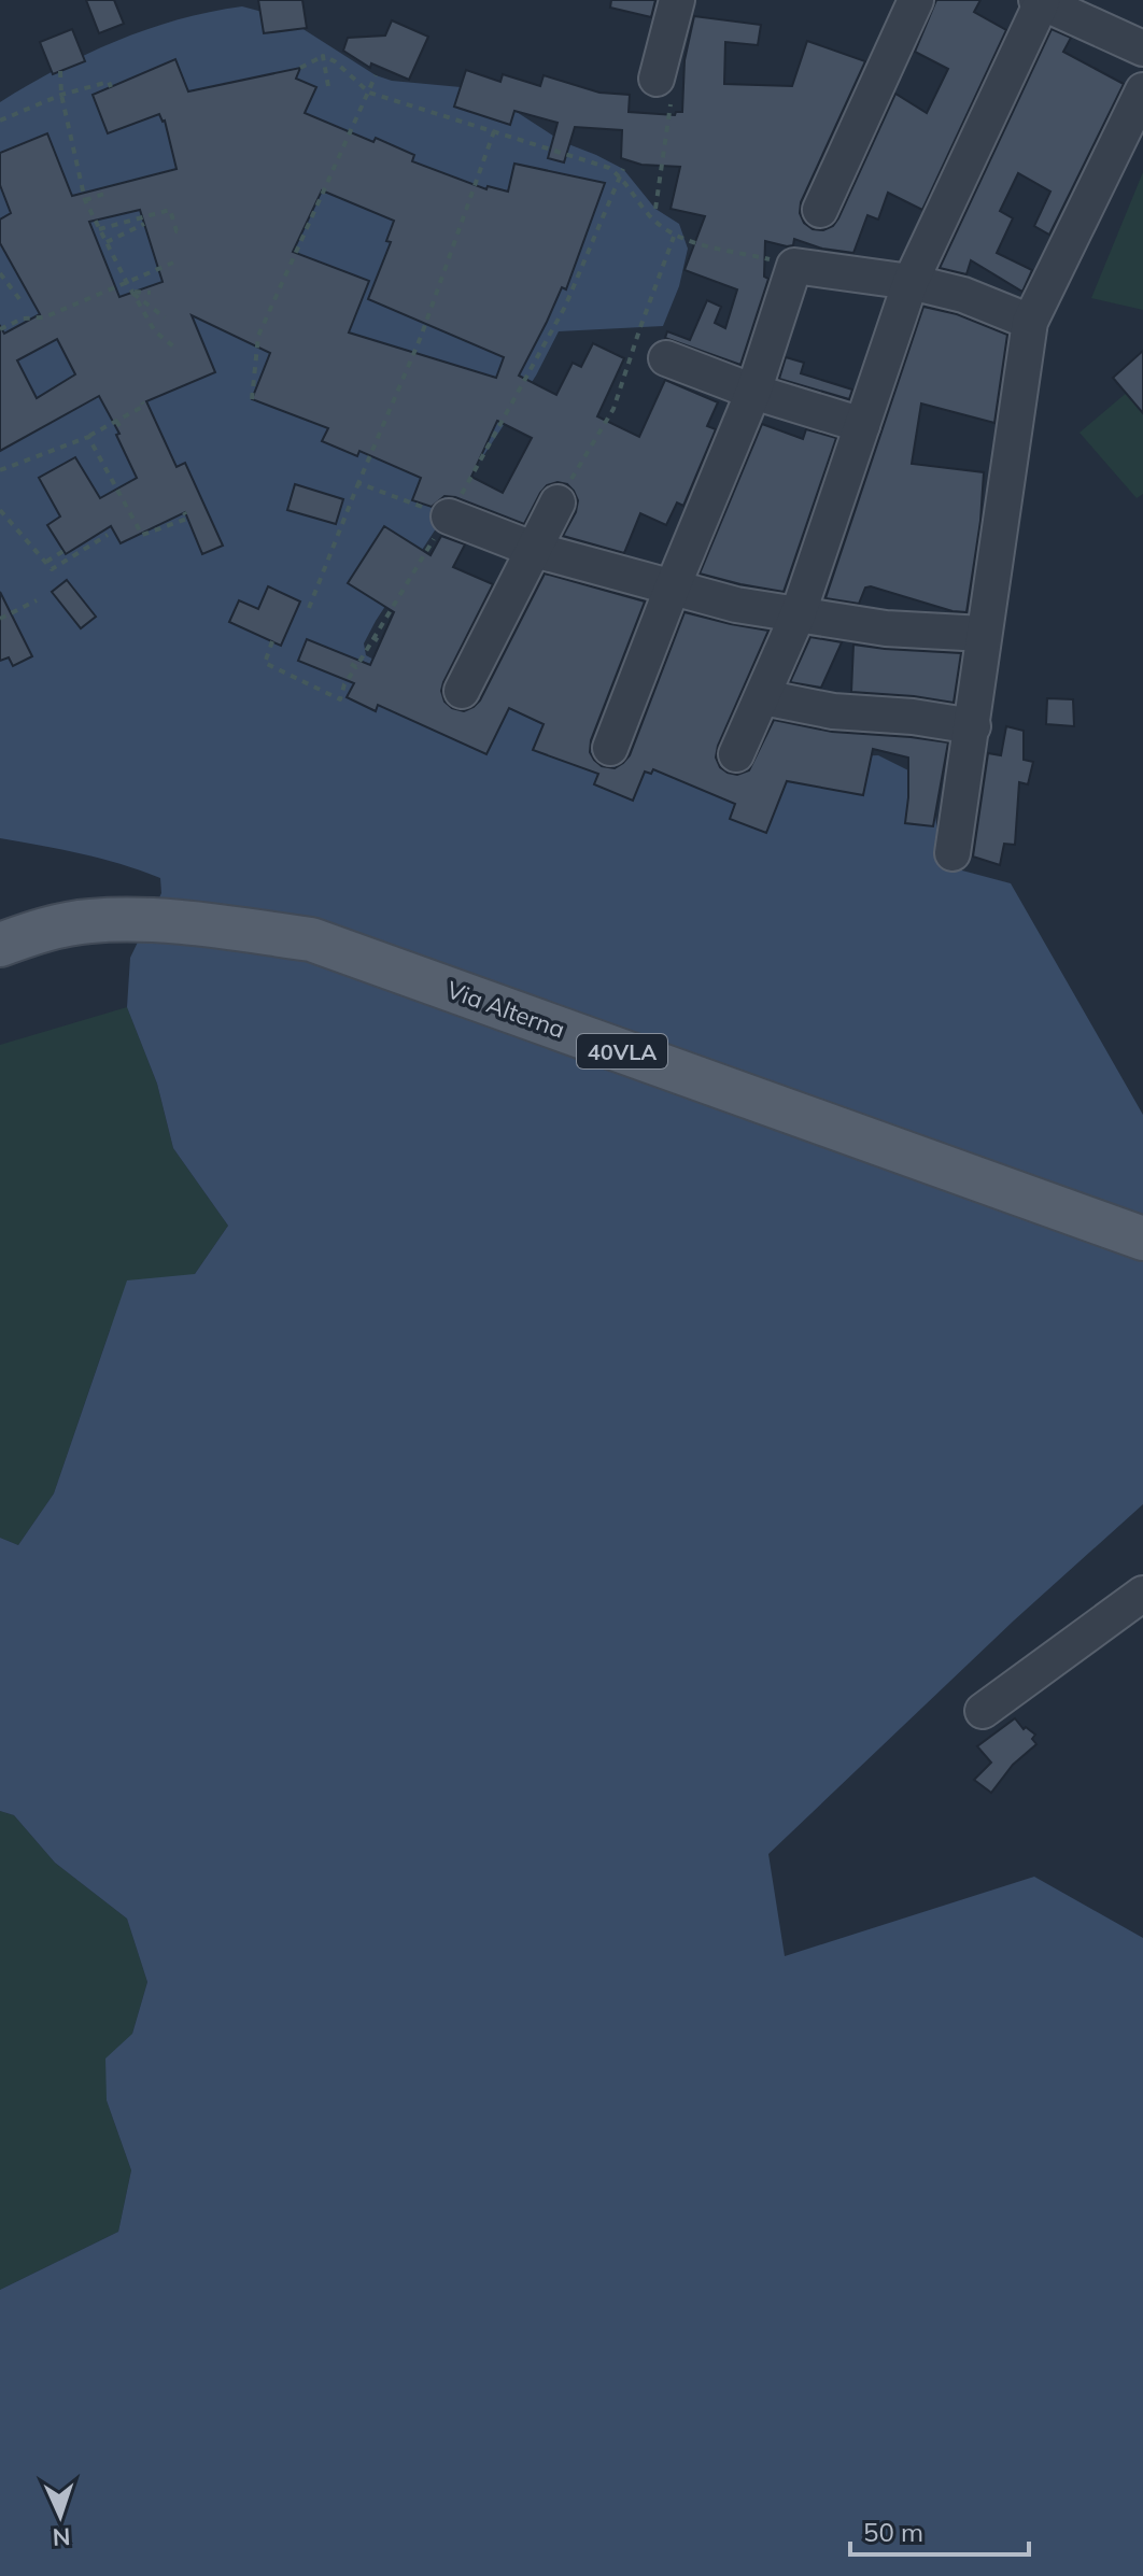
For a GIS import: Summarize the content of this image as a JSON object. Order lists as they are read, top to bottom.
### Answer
{
  "streets": {
    "main road": ["Via Alterna", "40VLA"]
  },
  "scale_bar": "50 m",
  "north": "bottom"
}
